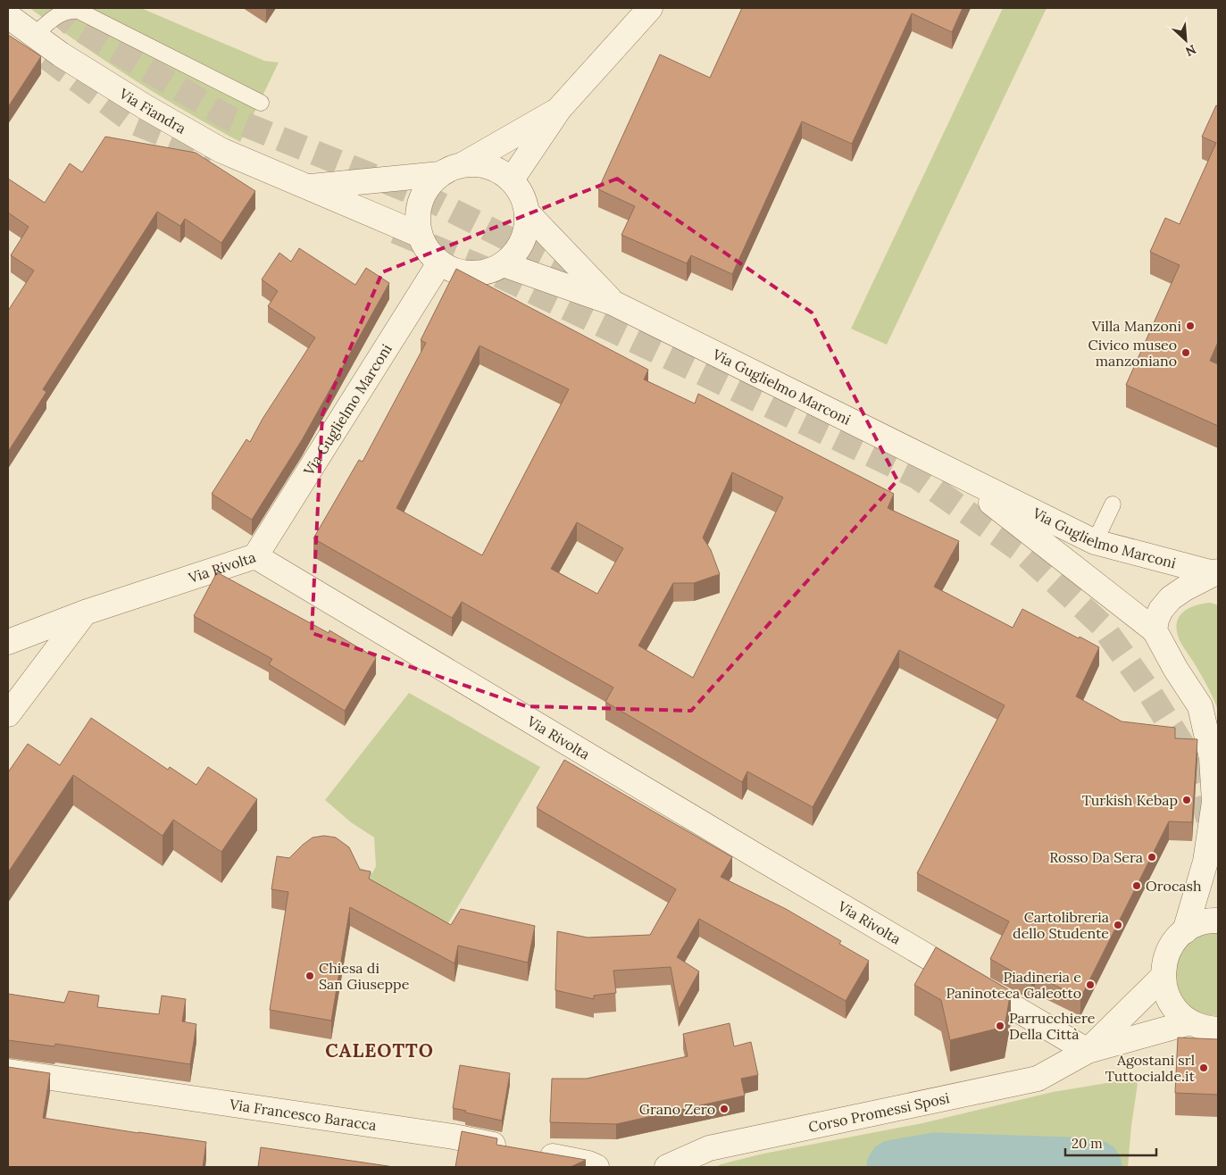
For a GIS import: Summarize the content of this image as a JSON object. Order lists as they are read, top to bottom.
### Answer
{
  "streets": {
    "street": [
      "Via Fiandra",
      "Via Guglielmo Marconi",
      "Via Rivolta",
      "Corso Promessi Sposi",
      "Via Francesco Baracca"
    ]
  },
  "crossings": [
    ["Via Fiandra", "Via Guglielmo Marconi"],
    ["Via Guglielmo Marconi", "Via Rivolta"],
    ["Via Rivolta", "Corso Promessi Sposi"]
  ],
  "districts": ["CALEOTTO"],
  "places": [
    "Villa Manzoni",
    "Civico museo manzoniano",
    "Turkish Kebap",
    "Rosso Da Sera",
    "Orocash",
    "Cartolibreria dello Studente",
    "Chiesa di San Giuseppe",
    "Piadineria e Paninoteca Galeotto",
    "Parrucchiere Della Città",
    "Agostani srl Tuttocialde.it",
    "Grano Zero"
  ],
  "scale_bar": "20 m",
  "north": "bottom right"
}
